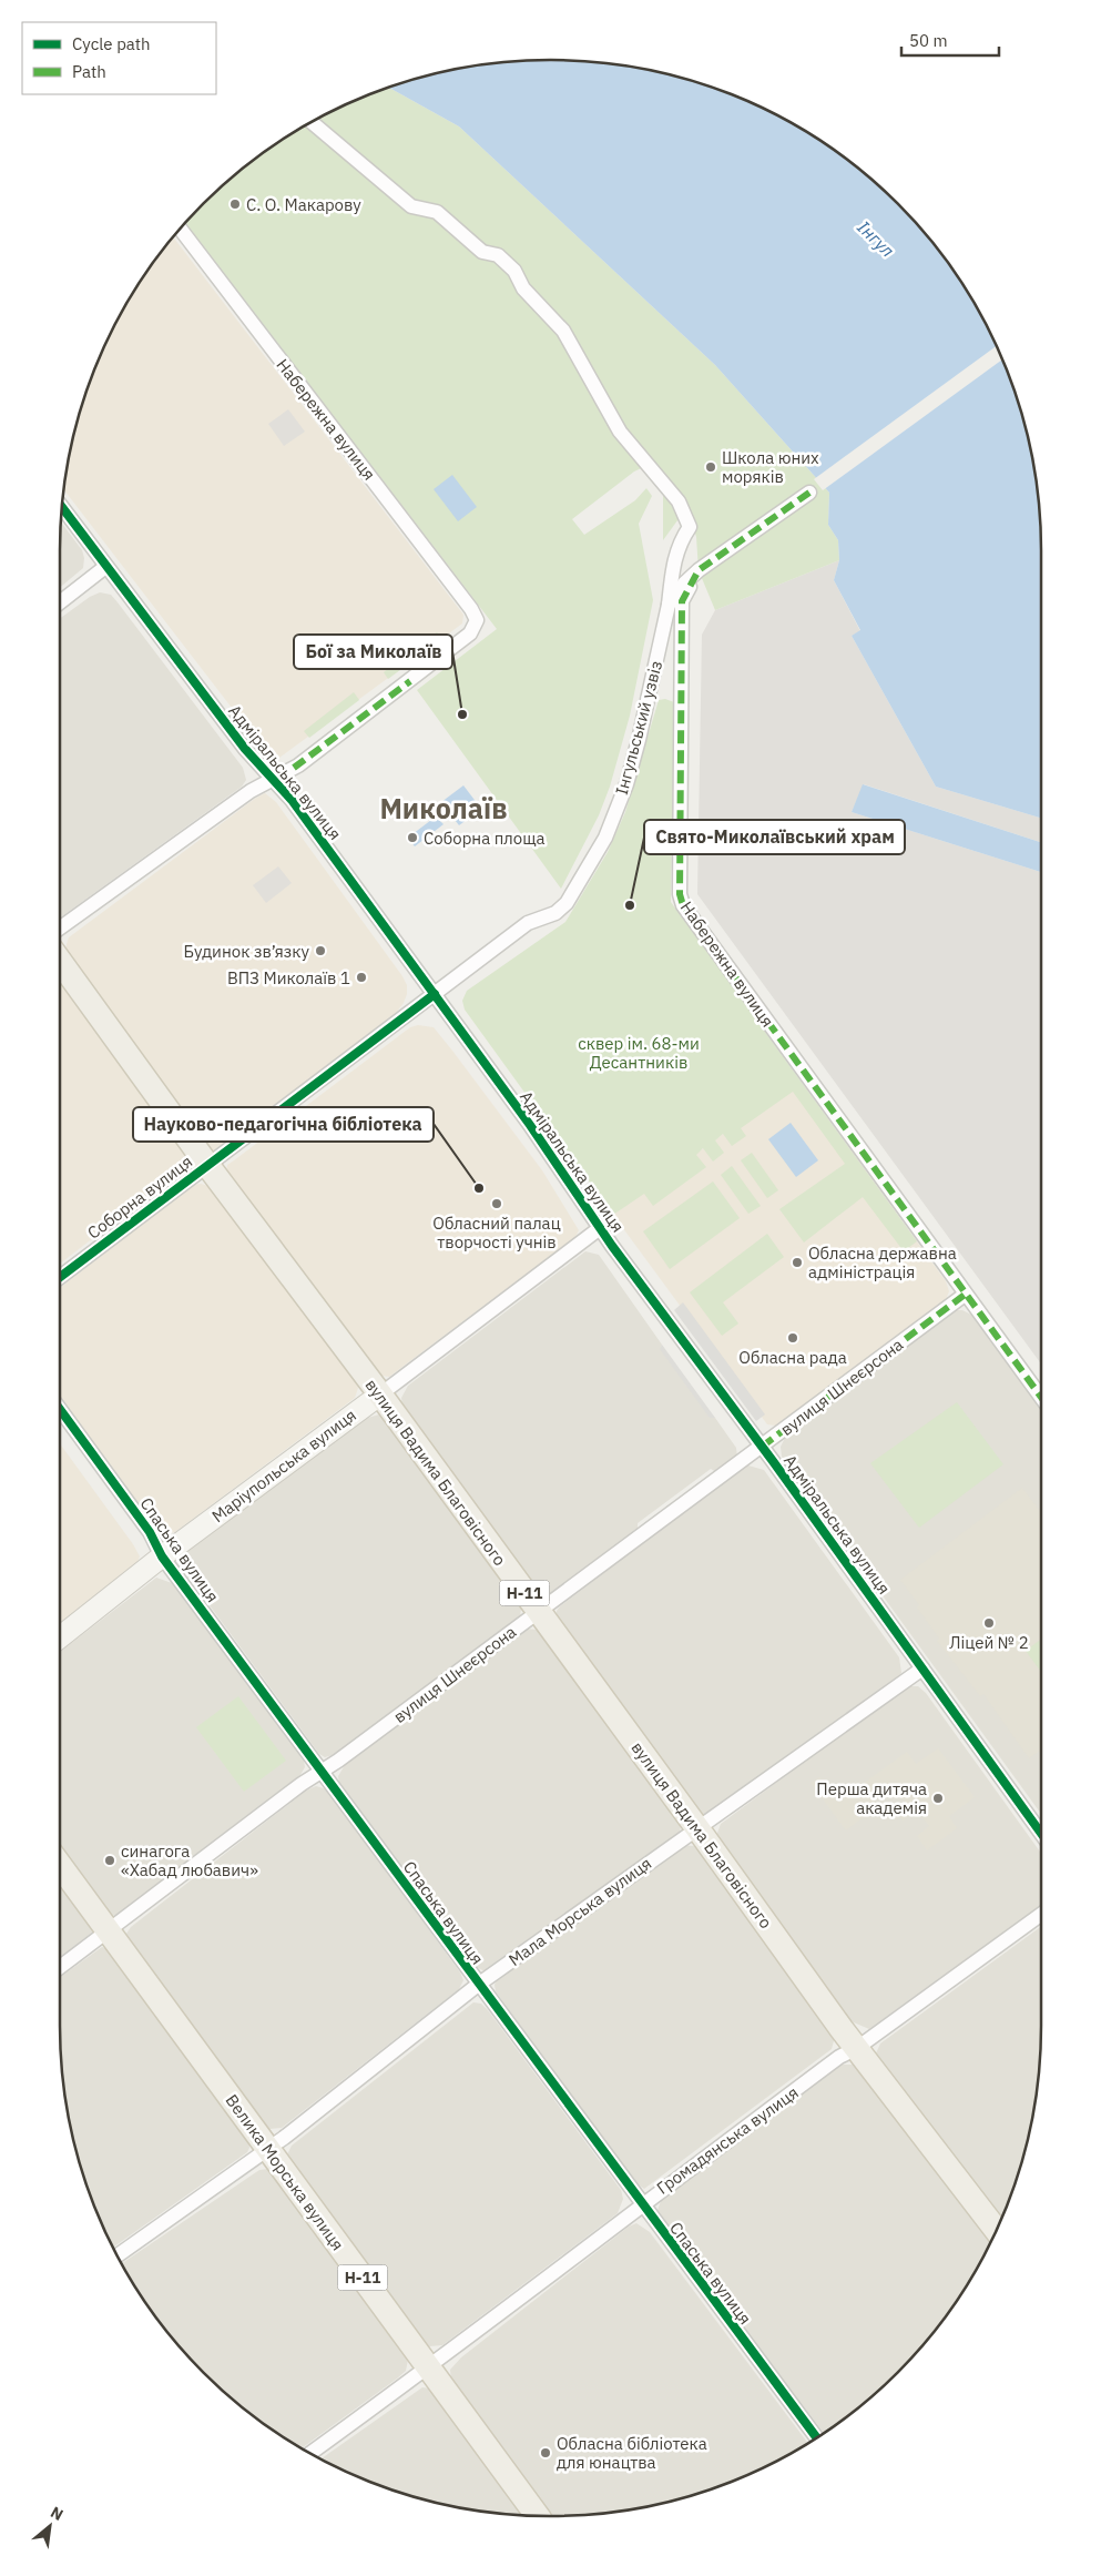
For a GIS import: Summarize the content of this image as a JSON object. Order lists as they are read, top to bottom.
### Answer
{
  "streets": {
    "main road": ["вулиця Вадима Благовісного", "Н-11", "Велика Морська вулиця"],
    "street": [
      "Набережна вулиця",
      "Інгульський узвіз",
      "Адміральська вулиця",
      "Соборна вулиця",
      "вулиця Шнеєрсона",
      "Маріупольська вулиця",
      "Спаська вулиця",
      "Мала Морська вулиця",
      "Громадянська вулиця"
    ]
  },
  "crossings": [
    ["Набережна вулиця", "Інгульський узвіз"],
    ["Набережна вулиця", "Адміральська вулиця"],
    ["Набережна вулиця", "вулиця Шнеєрсона"],
    ["Інгульський узвіз", "Адміральська вулиця"],
    ["Інгульський узвіз", "Соборна вулиця"],
    ["Адміральська вулиця", "Соборна вулиця"],
    ["Адміральська вулиця", "вулиця Шнеєрсона"],
    ["Адміральська вулиця", "Маріупольська вулиця"],
    ["Адміральська вулиця", "Мала Морська вулиця"],
    ["Соборна вулиця", "вулиця Вадима Благовісного"],
    ["вулиця Шнеєрсона", "вулиця Вадима Благовісного"],
    ["вулиця Шнеєрсона", "Спаська вулиця"],
    ["вулиця Шнеєрсона", "Велика Морська вулиця"],
    ["Маріупольська вулиця", "вулиця Вадима Благовісного"],
    ["Маріупольська вулиця", "Спаська вулиця"],
    ["вулиця Вадима Благовісного", "Мала Морська вулиця"],
    ["вулиця Вадима Благовісного", "Громадянська вулиця"],
    ["Спаська вулиця", "Мала Морська вулиця"],
    ["Спаська вулиця", "Громадянська вулиця"],
    ["Мала Морська вулиця", "Велика Морська вулиця"],
    ["Громадянська вулиця", "Велика Морська вулиця"]
  ],
  "districts": ["Миколаїв"],
  "water": ["Інгул"],
  "parks": ["сквер ім. 68-ми Десантників"],
  "places": [
    "С. О. Макарову",
    "Школа юних моряків",
    "Бої за Миколаїв",
    "Соборна площа",
    "Свято-Миколаївський храм",
    "Будинок зв’язку",
    "ВПЗ Миколаїв 1",
    "Науково-педагогічна бібліотека",
    "Обласний палац творчості учнів",
    "Обласна державна адміністрація",
    "Обласна рада",
    "Ліцей № 2",
    "Перша дитяча академія",
    "синагога «Хабад любавич»",
    "Обласна бібліотека для юнацтва"
  ],
  "legend": ["Cycle path", "Path"],
  "scale_bar": "50 m",
  "north": "top right"
}
